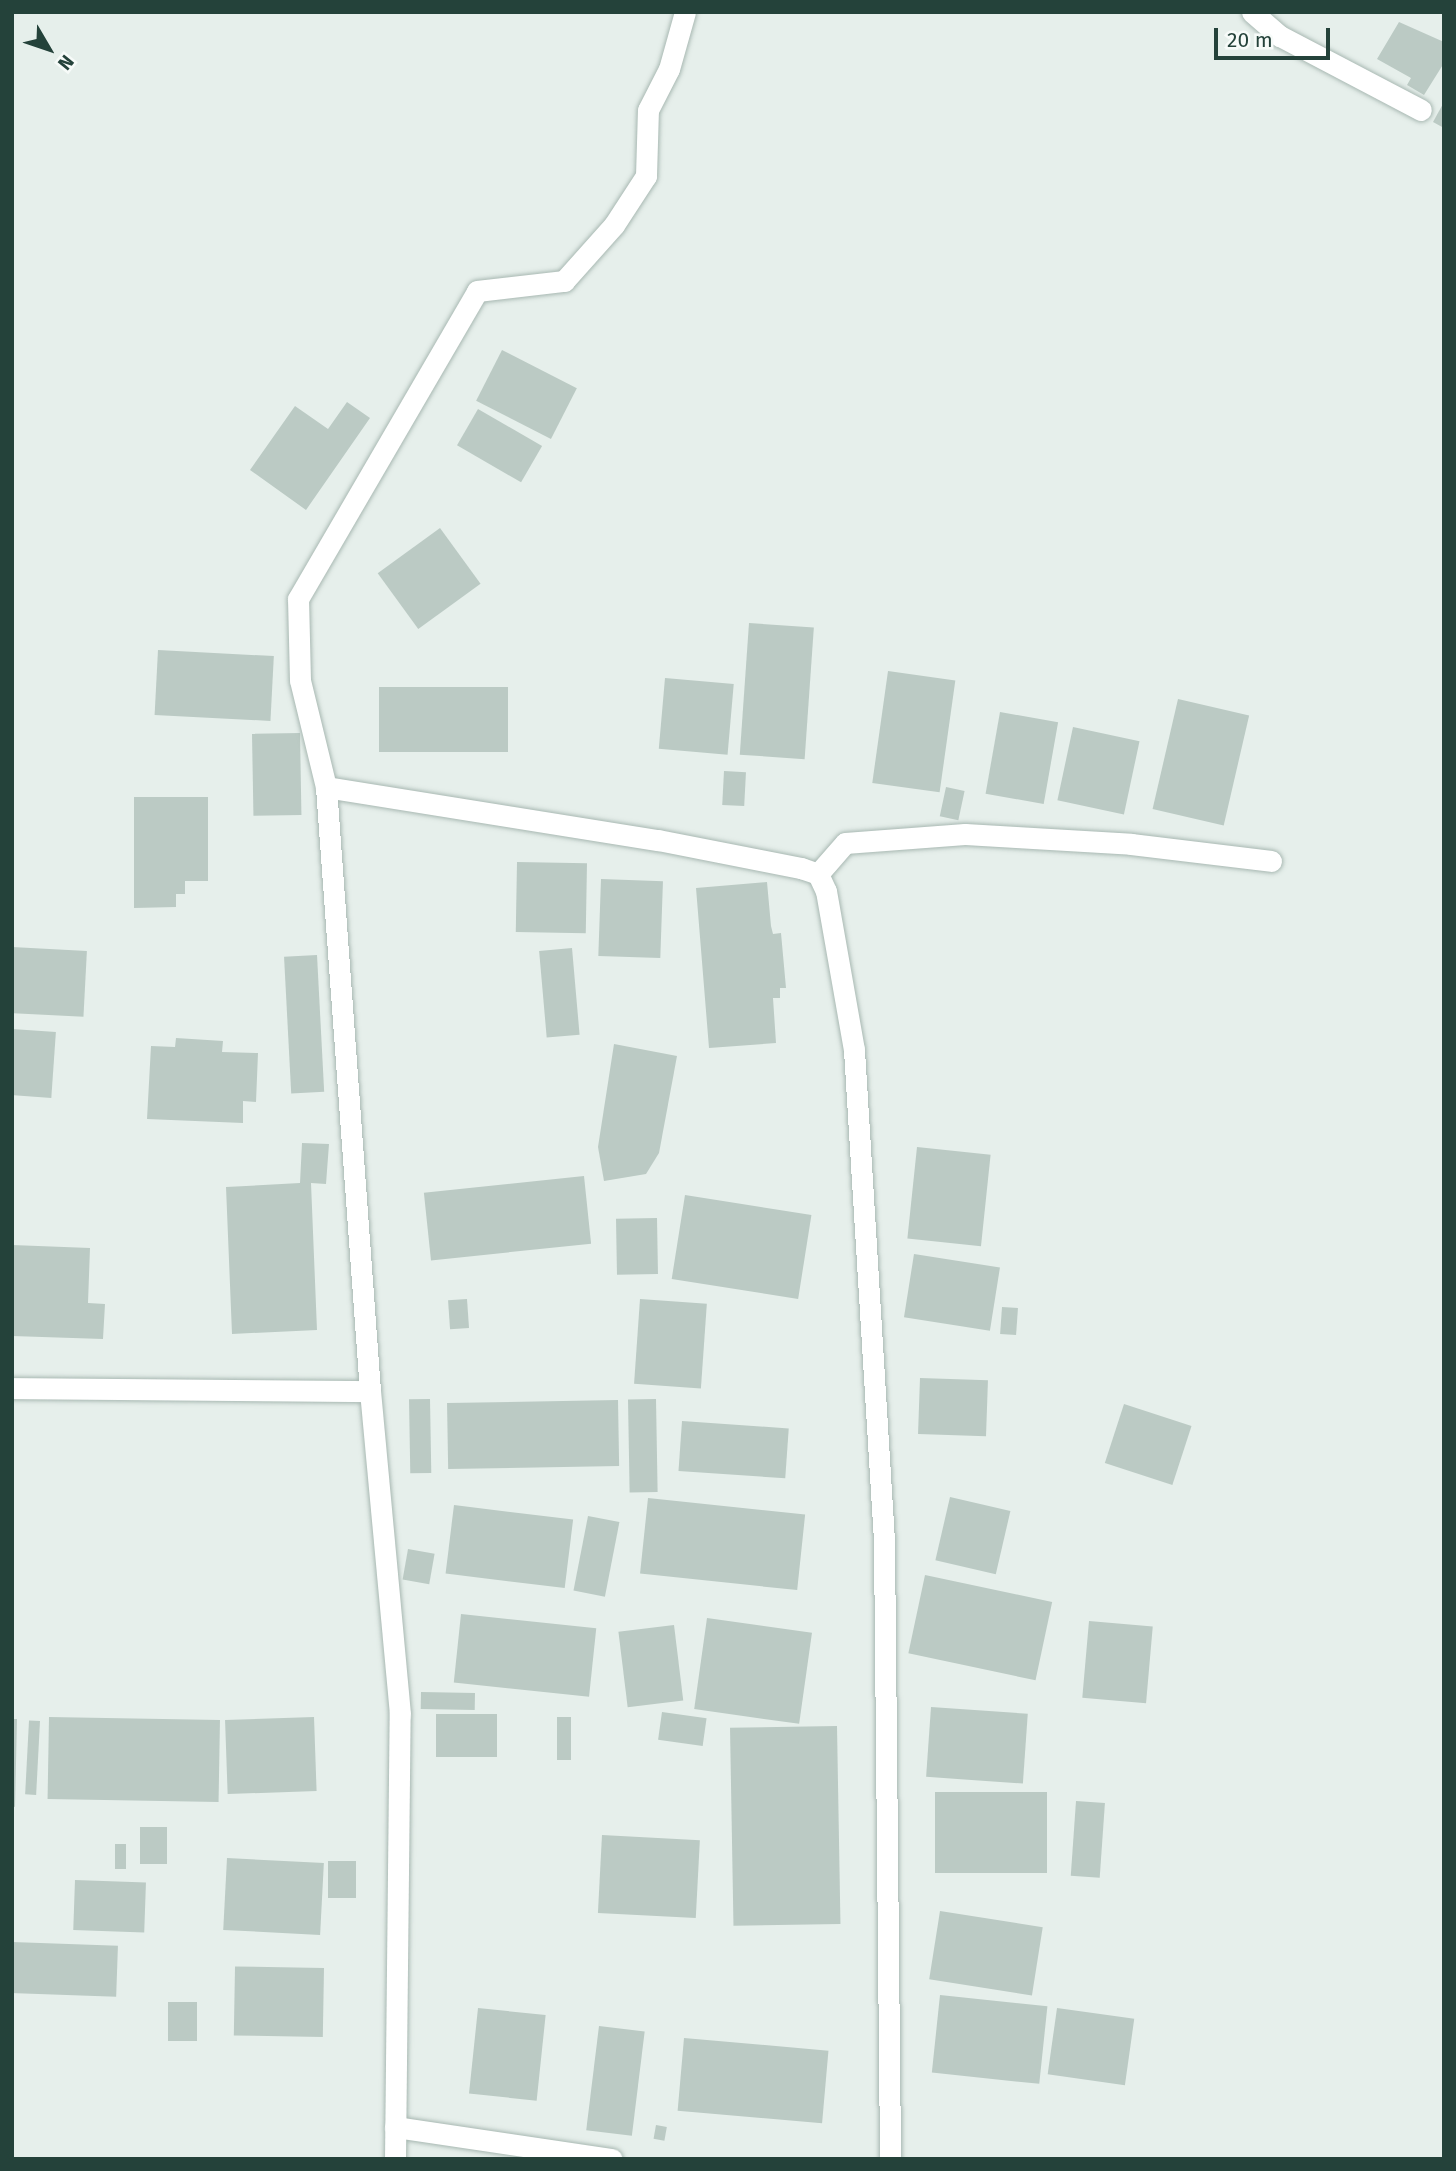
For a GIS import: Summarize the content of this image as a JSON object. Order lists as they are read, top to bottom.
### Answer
{
  "scale_bar": "20 m",
  "north": "bottom right"
}
